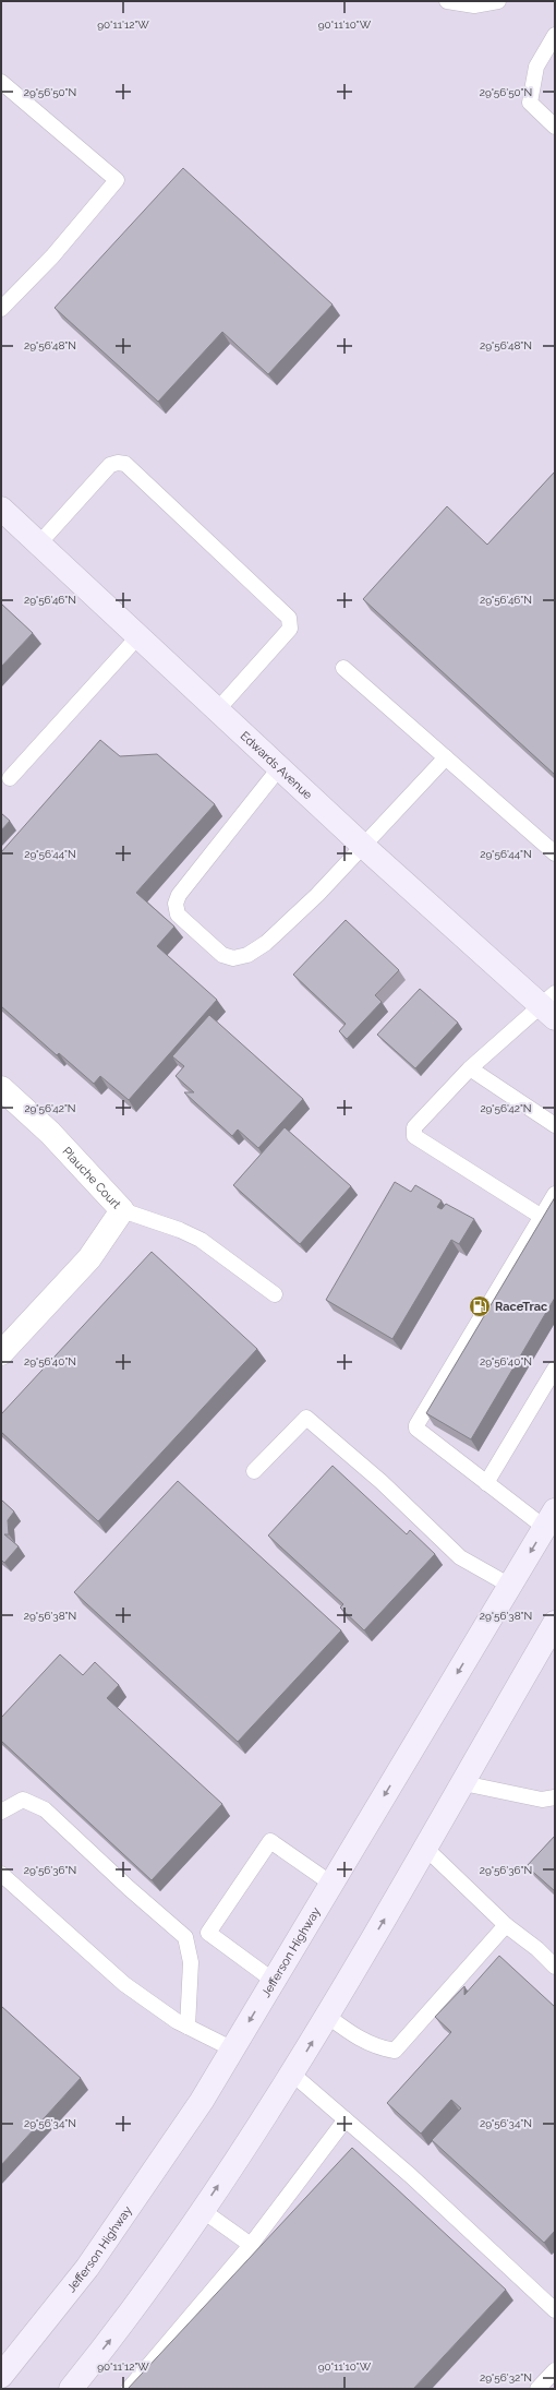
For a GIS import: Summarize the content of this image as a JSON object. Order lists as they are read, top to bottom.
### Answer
{
  "streets": {
    "main road": ["Edwards Avenue", "Jefferson Highway"],
    "street": ["Plauche Court"]
  },
  "places": {
    "fuel station": ["RaceTrac"]
  },
  "coordinates": [
    "90°11'12\"W",
    "90°11'10\"W",
    "29°56'50\"N",
    "29°56'48\"N",
    "29°56'46\"N",
    "29°56'44\"N",
    "29°56'42\"N",
    "29°56'40\"N",
    "29°56'38\"N",
    "29°56'36\"N",
    "29°56'34\"N",
    "29°56'32\"N"
  ]
}
